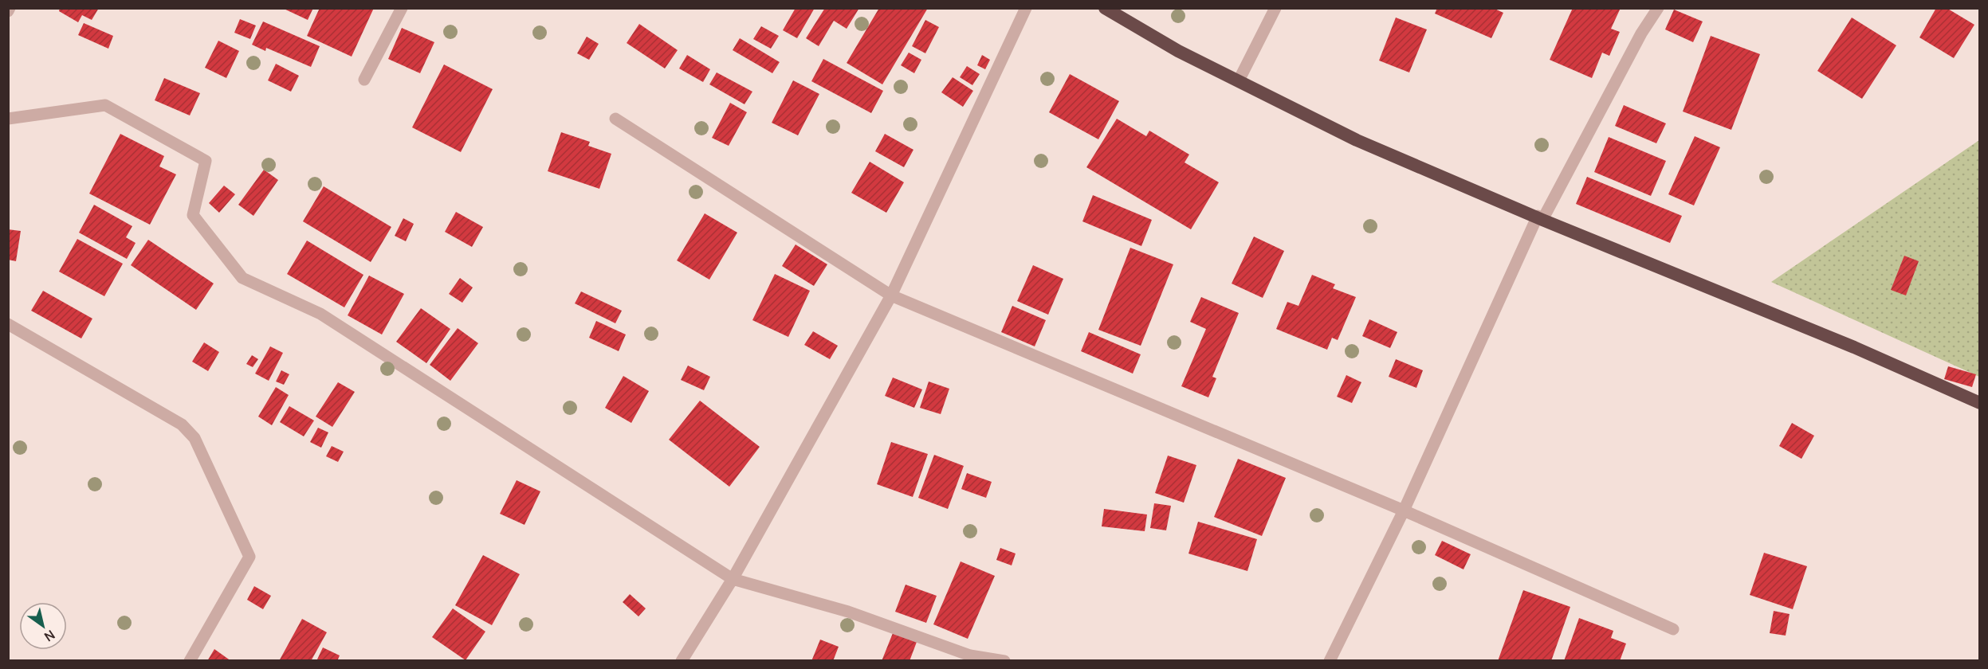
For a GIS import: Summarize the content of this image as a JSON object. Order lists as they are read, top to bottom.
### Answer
{
  "north": "bottom right"
}
